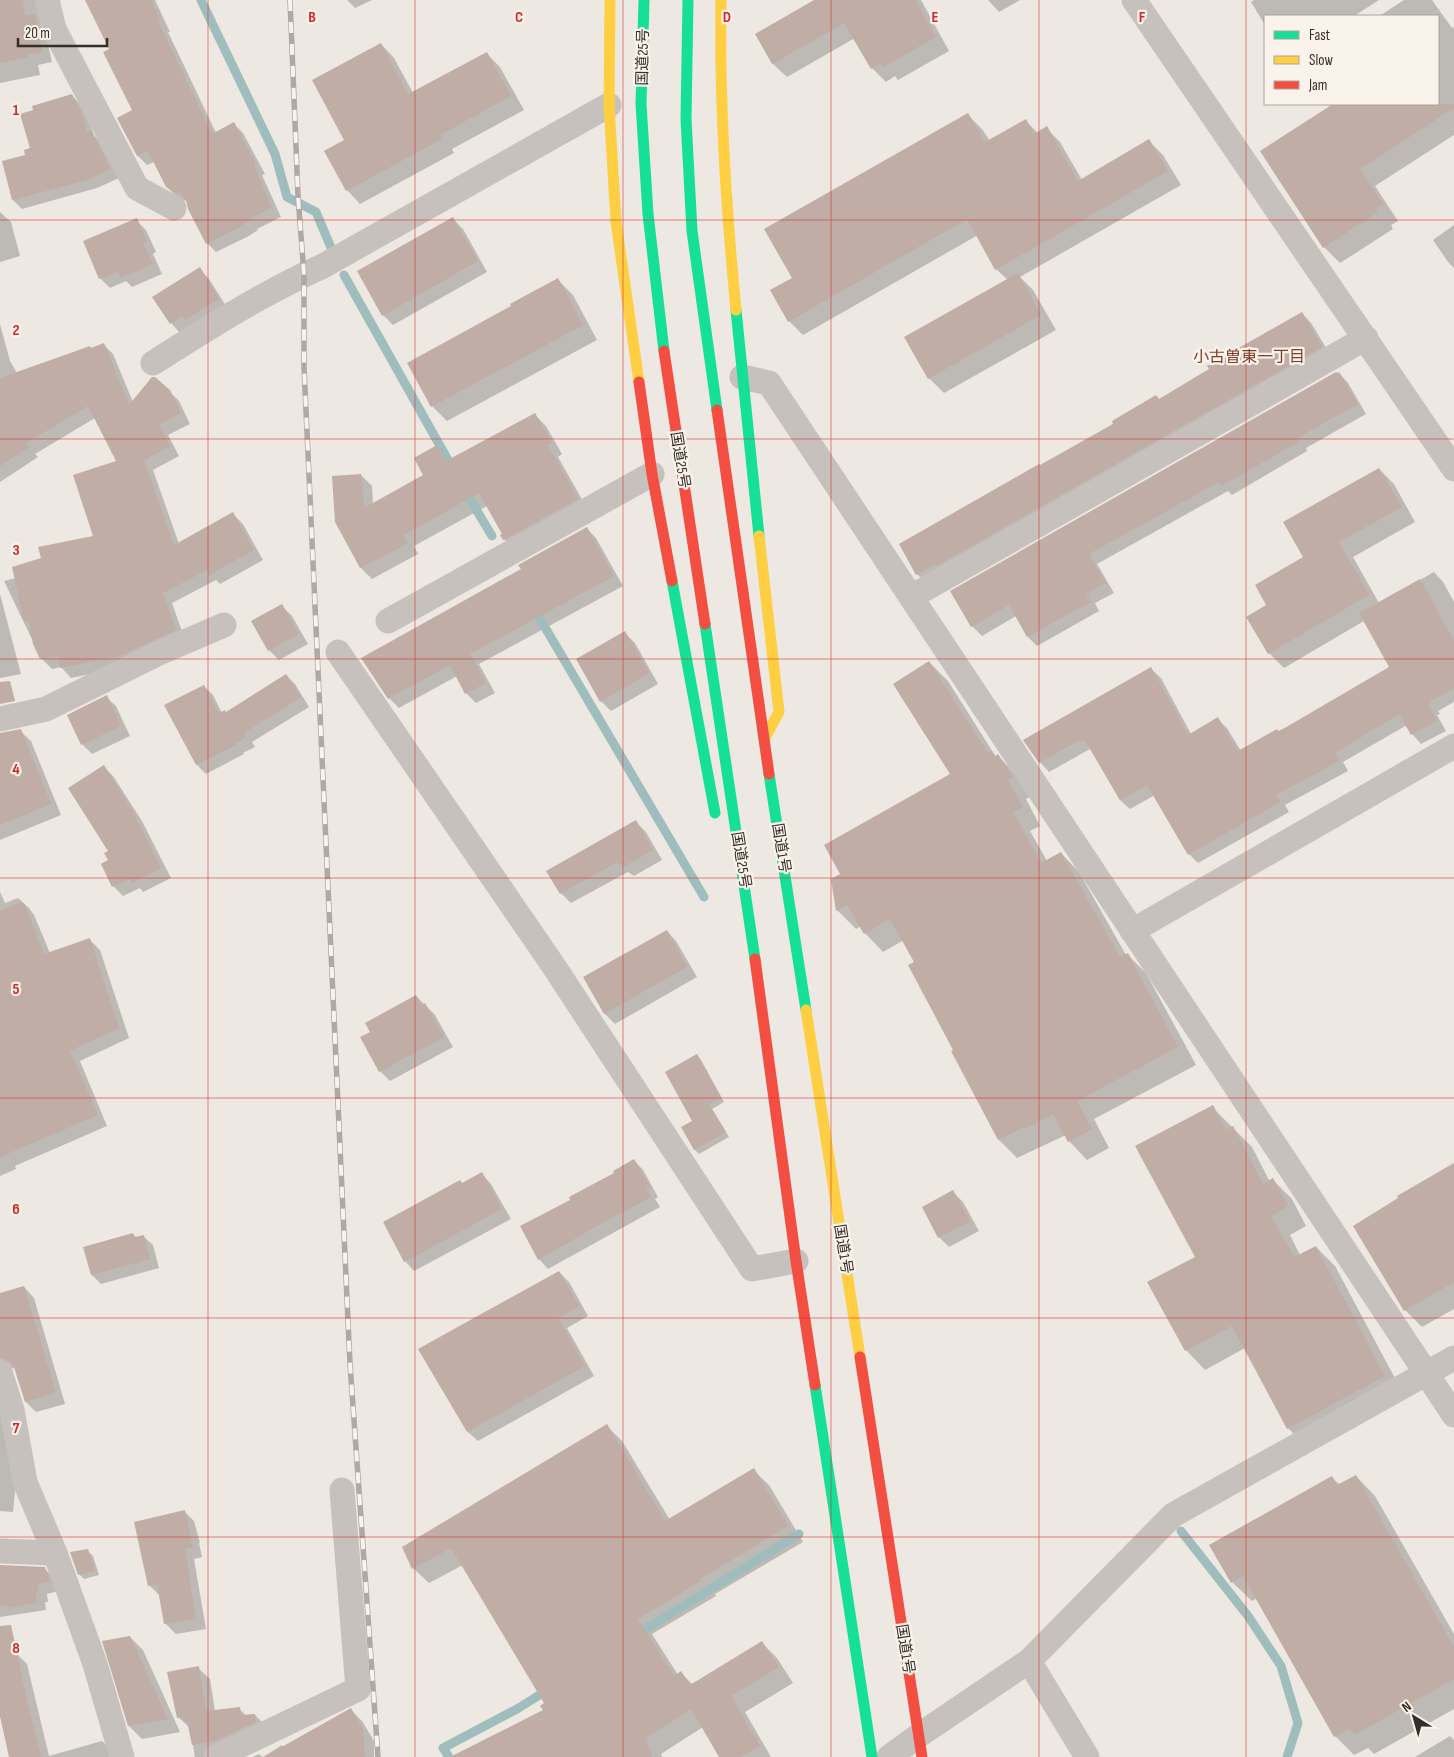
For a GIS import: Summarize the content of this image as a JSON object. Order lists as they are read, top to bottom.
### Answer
{
  "streets": {
    "highway": ["国道25号", "国道1号"]
  },
  "districts": ["小古曽東一丁目"],
  "legend": ["Fast", "Slow", "Jam"],
  "scale_bar": "20 m",
  "north": "top left",
  "grid": {
    "columns": [
      "B",
      "C",
      "D",
      "E",
      "F"
    ],
    "rows": [
      "1",
      "2",
      "3",
      "4",
      "5",
      "6",
      "7",
      "8"
    ]
  }
}
